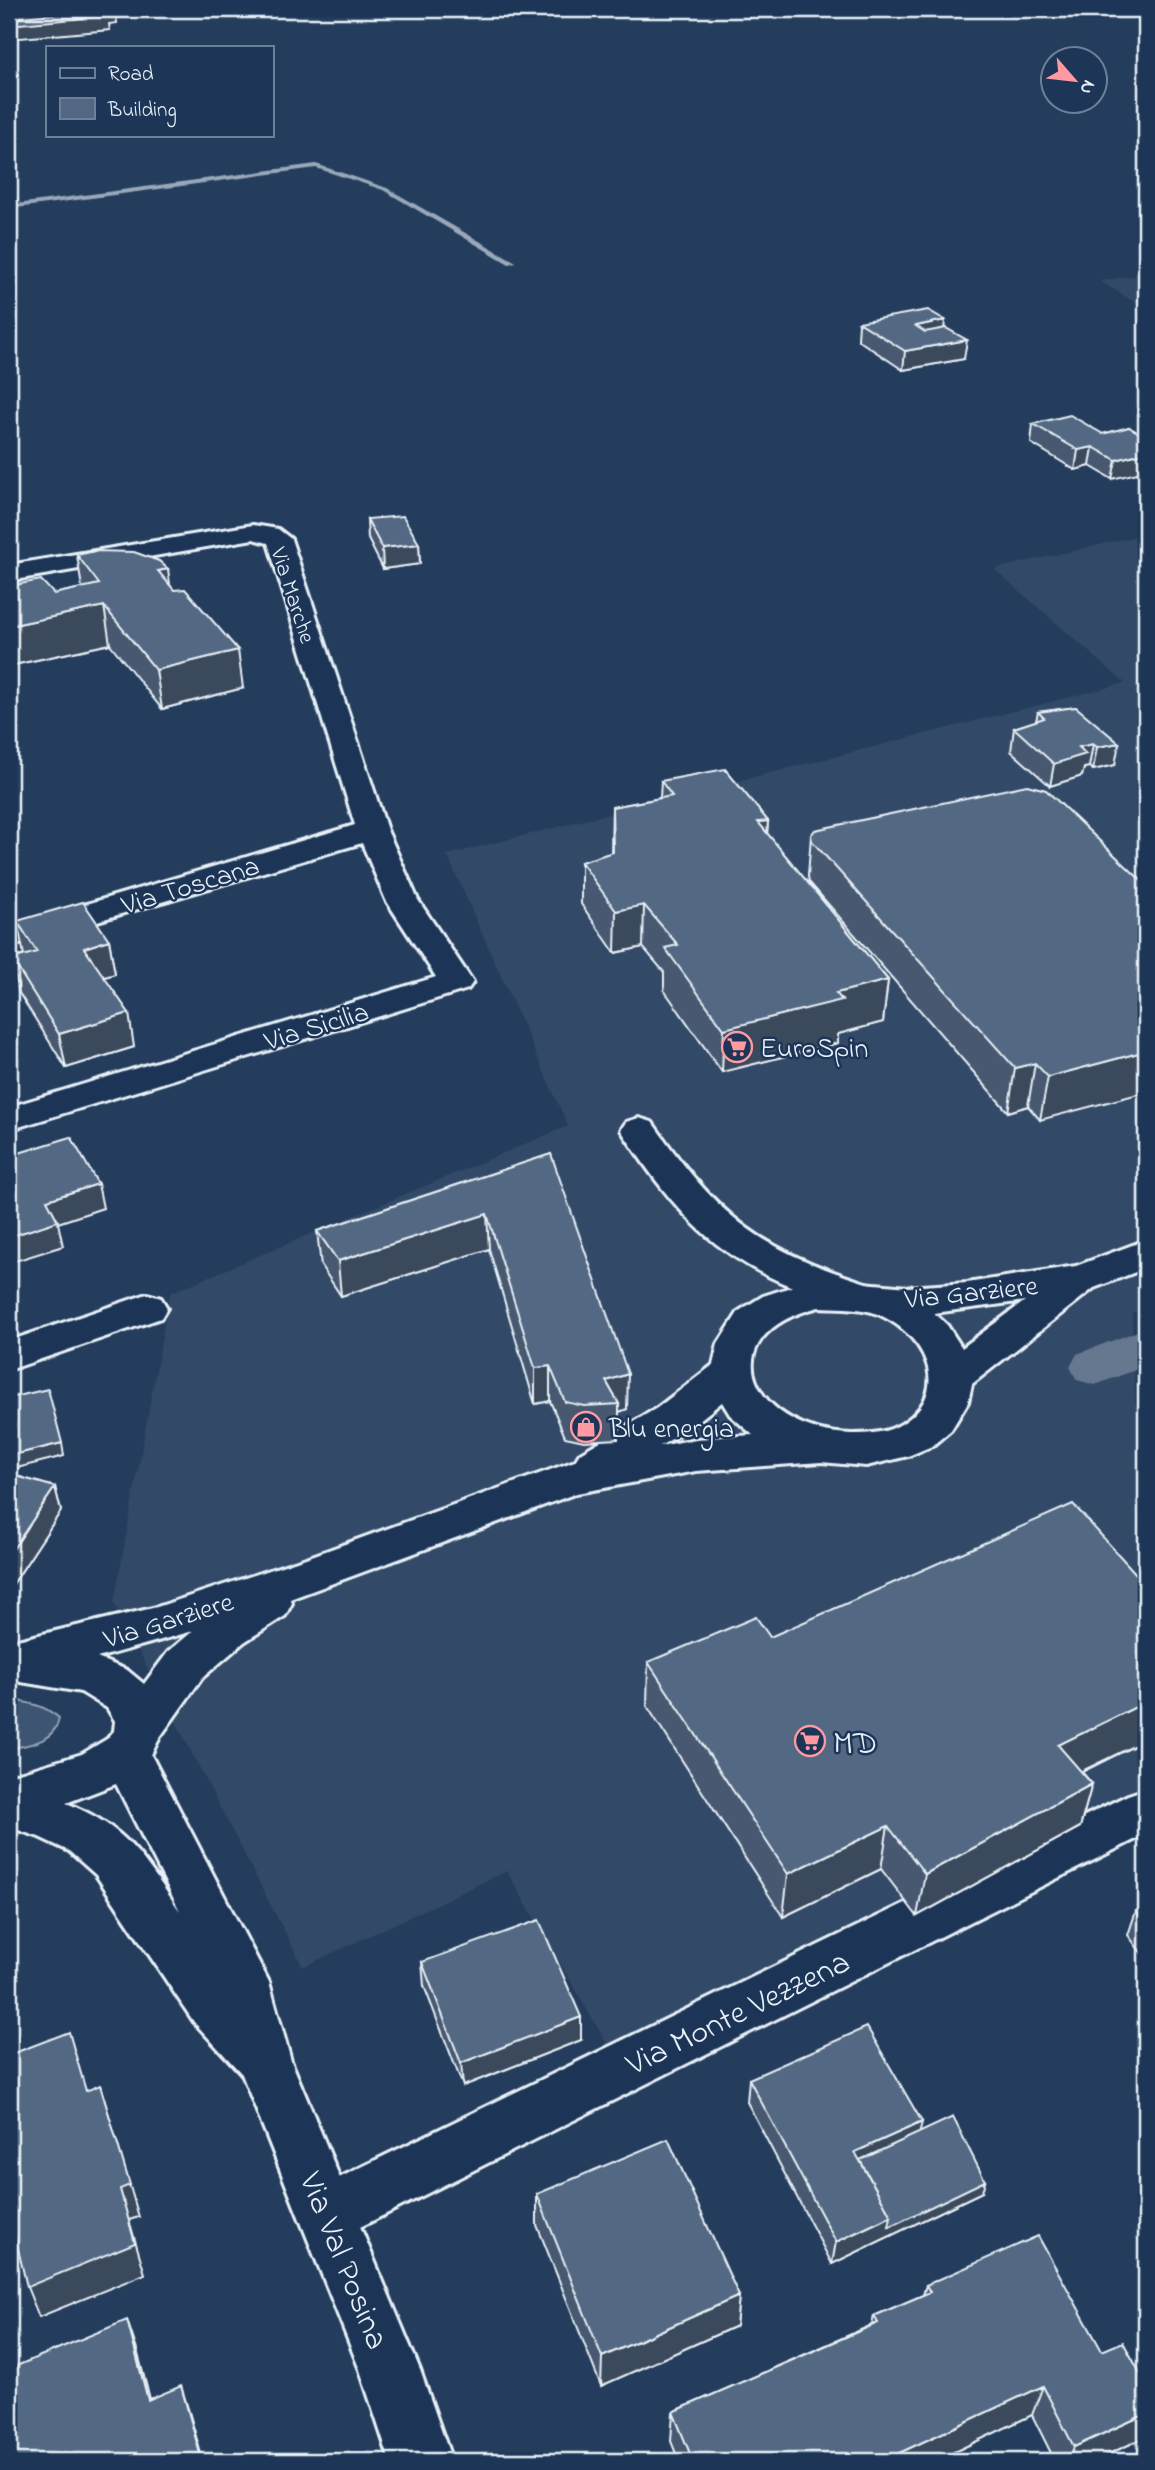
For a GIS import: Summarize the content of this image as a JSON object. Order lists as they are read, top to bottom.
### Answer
{
  "streets": {
    "main road": [
      "Via Marche",
      "Via Toscana",
      "Via Sicilia",
      "Via Garziere",
      "Via Monte Vezzena",
      "Via Val Posina"
    ]
  },
  "crossings": [
    ["Via Marche", "Via Toscana"],
    ["Via Marche", "Via Sicilia"],
    ["Via Toscana", "Via Sicilia"],
    ["Via Garziere", "Via Val Posina"],
    ["Via Monte Vezzena", "Via Val Posina"]
  ],
  "places": {
    "supermarket": ["EuroSpin", "MD"],
    "shop": ["Blu energia"]
  },
  "legend": ["Road", "Building"],
  "north": "bottom right"
}
